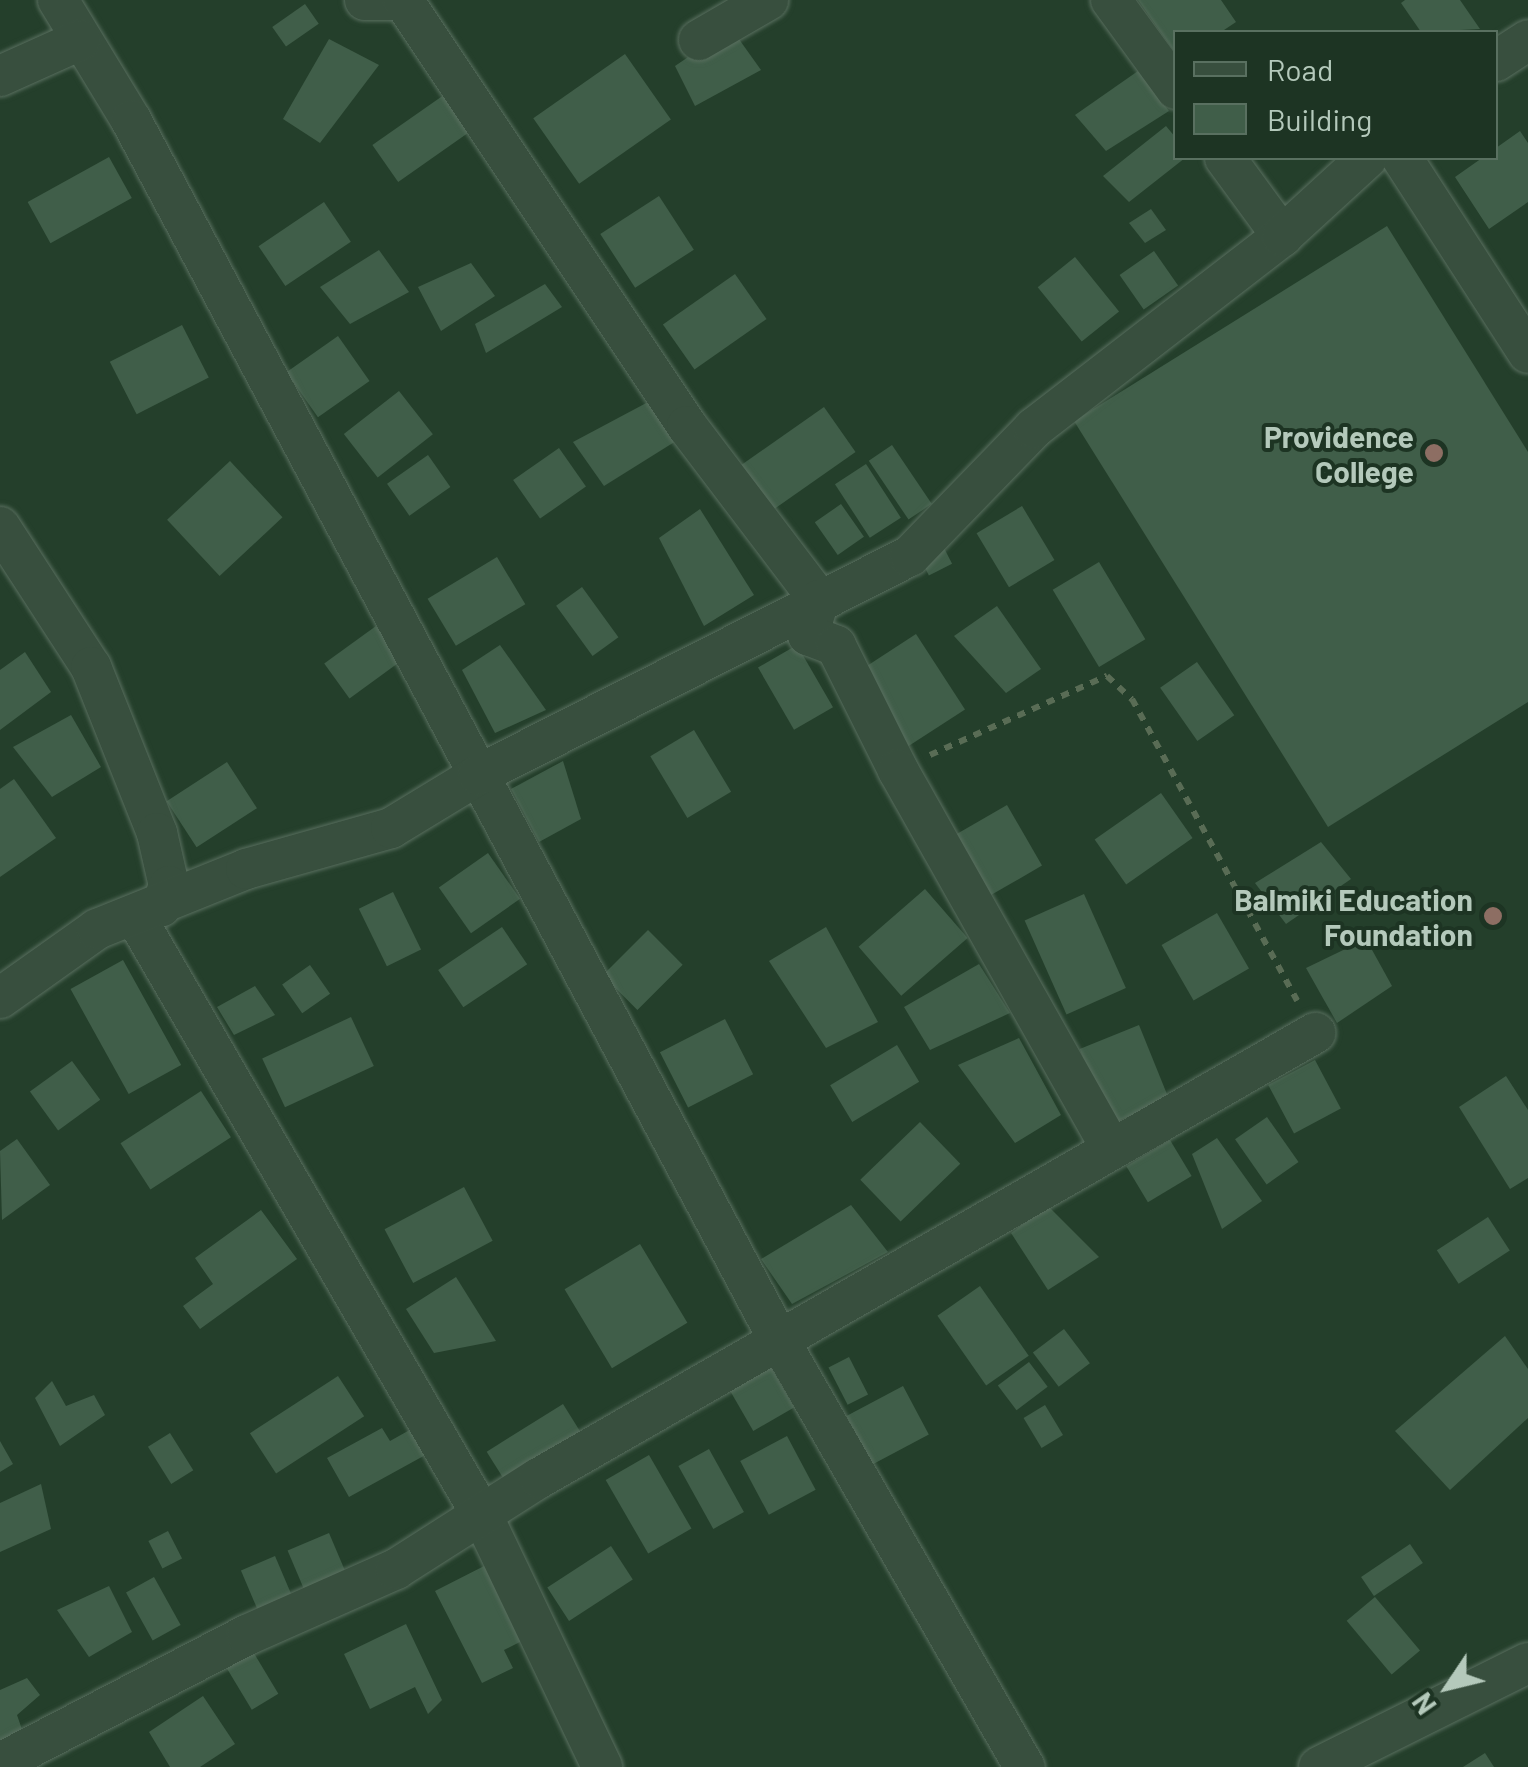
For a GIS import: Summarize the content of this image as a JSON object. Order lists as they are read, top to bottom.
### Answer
{
  "places": ["Providence College", "Balmiki Education Foundation"],
  "legend": ["Road", "Building"],
  "north": "bottom left"
}
